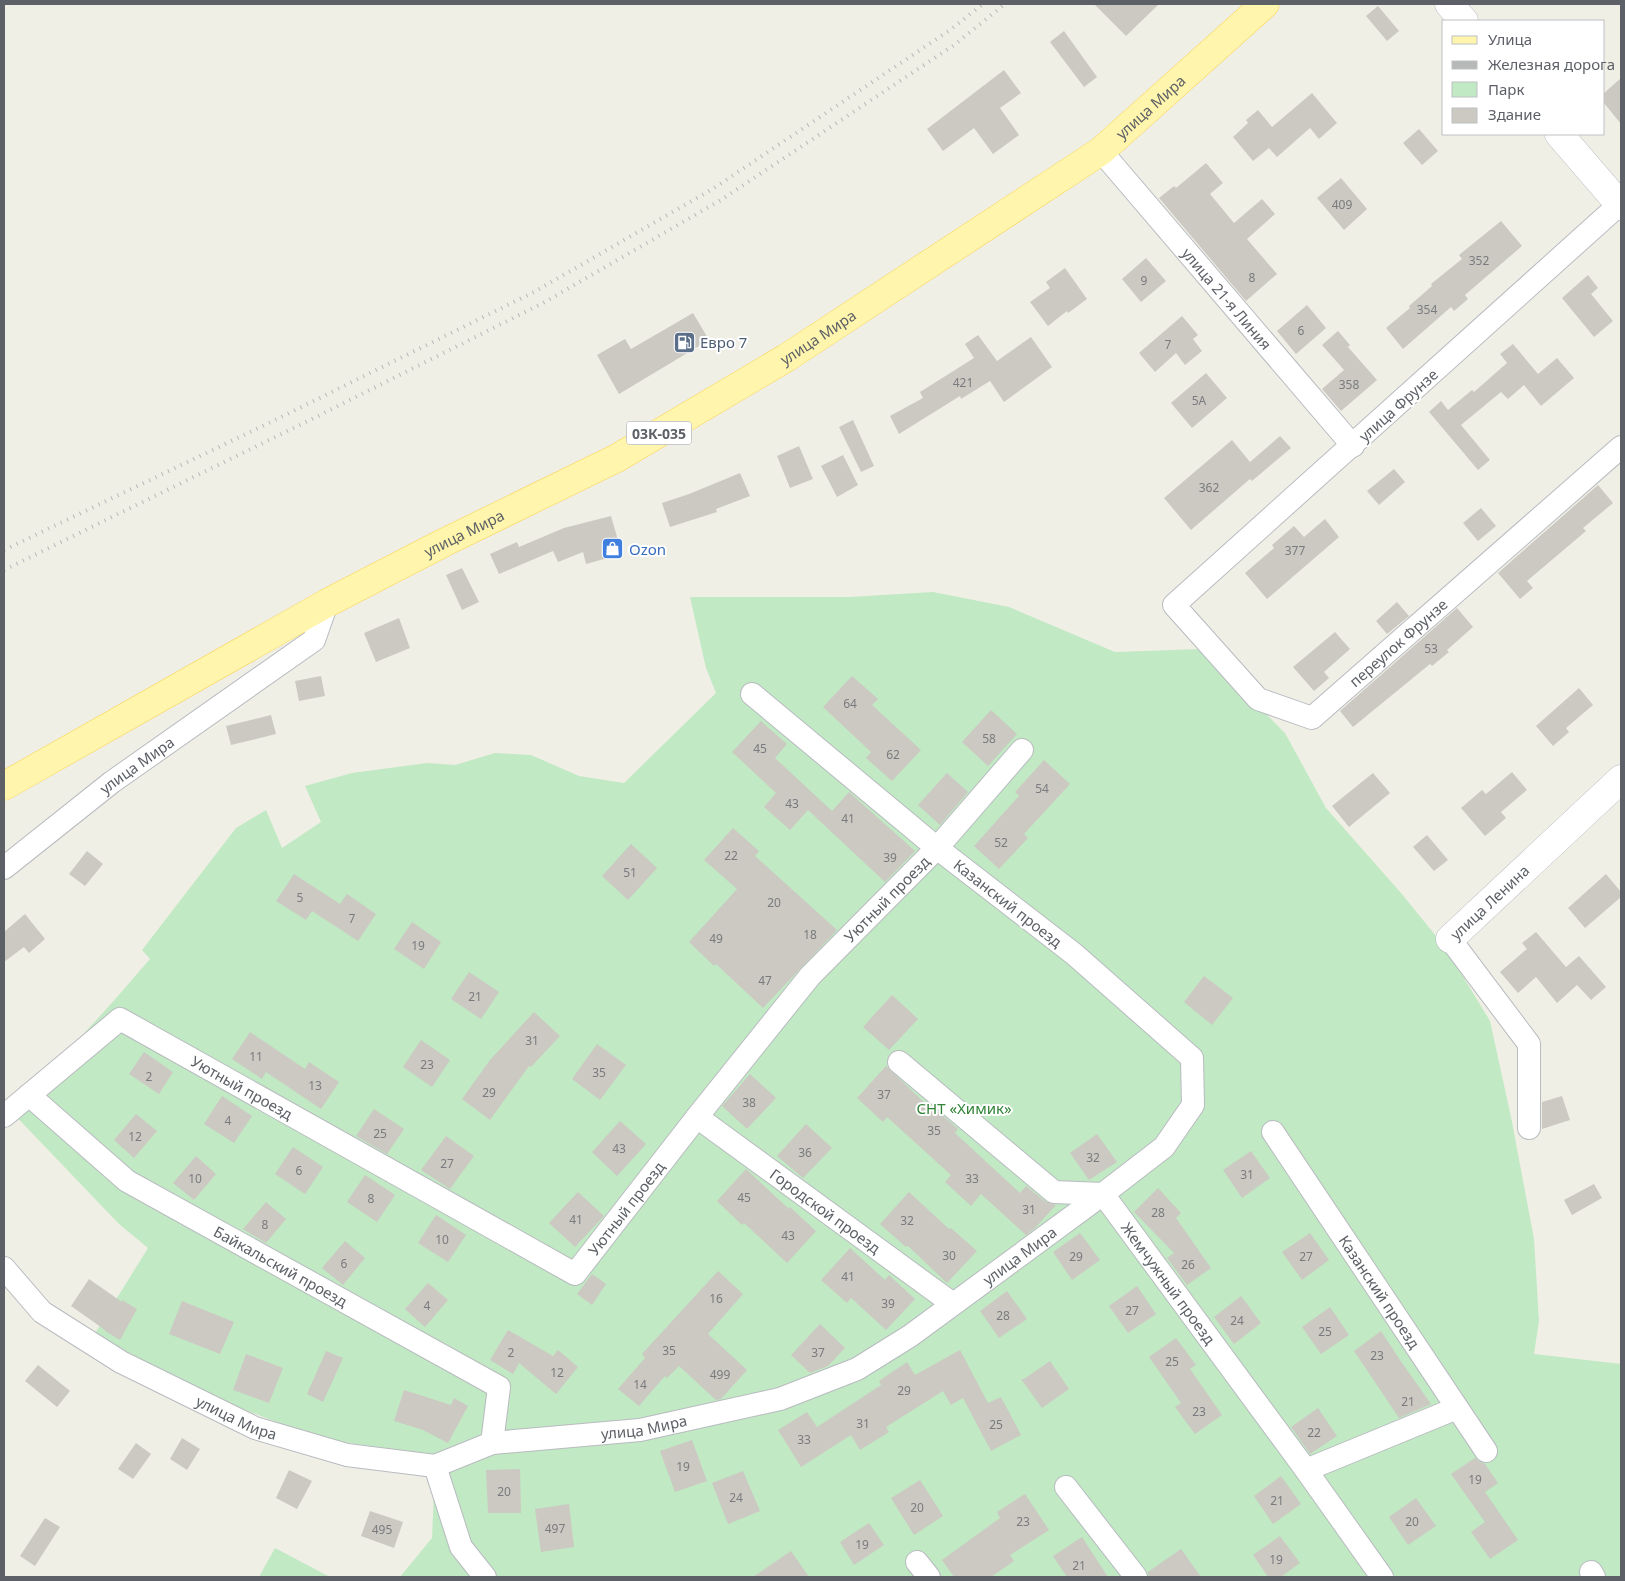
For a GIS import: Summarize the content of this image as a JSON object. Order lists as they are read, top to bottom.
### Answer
{
  "streets": {
    "main road": ["улица Мира", "03К-035"],
    "street": [
      "улица 21-я Линия",
      "улица Фрунзе",
      "переулок Фрунзе",
      "Уютный проезд",
      "улица Ленина",
      "Казанский проезд",
      "Городской проезд",
      "Байкальский проезд",
      "Жемчужный проезд"
    ]
  },
  "crossings": [
    ["улица Мира", "улица 21-я Линия"],
    ["улица Мира", "Казанский проезд"],
    ["улица Мира", "Городской проезд"],
    ["улица Мира", "Байкальский проезд"],
    ["улица Мира", "Жемчужный проезд"],
    ["улица 21-я Линия", "улица Фрунзе"],
    ["улица Фрунзе", "переулок Фрунзе"],
    ["Уютный проезд", "Казанский проезд"],
    ["Уютный проезд", "Городской проезд"],
    ["Уютный проезд", "Байкальский проезд"]
  ],
  "parks": ["СНТ «Химик»"],
  "places": {
    "fuel station": ["Евро 7"],
    "shop": ["Ozon"]
  },
  "house_numbers": [
    "409",
    "352",
    "8",
    "9",
    "354",
    "6",
    "7",
    "421",
    "358",
    "5А",
    "362",
    "377",
    "53",
    "64",
    "58",
    "45",
    "62",
    "54",
    "43",
    "41",
    "52",
    "22",
    "39",
    "51",
    "5",
    "20",
    "7",
    "18",
    "49",
    "19",
    "47",
    "21",
    "31",
    "11",
    "23",
    "35",
    "2",
    "13",
    "29",
    "37",
    "38",
    "4",
    "35",
    "25",
    "12",
    "43",
    "36",
    "32",
    "27",
    "6",
    "31",
    "10",
    "33",
    "45",
    "8",
    "31",
    "28",
    "41",
    "32",
    "8",
    "43",
    "10",
    "30",
    "29",
    "27",
    "6",
    "26",
    "41",
    "16",
    "39",
    "4",
    "27",
    "28",
    "24",
    "25",
    "35",
    "2",
    "37",
    "23",
    "25",
    "12",
    "499",
    "14",
    "29",
    "21",
    "23",
    "31",
    "25",
    "22",
    "33",
    "19",
    "19",
    "20",
    "24",
    "21",
    "20",
    "23",
    "20",
    "497",
    "495",
    "19",
    "19",
    "21"
  ],
  "legend": [
    "Улица",
    "Железная дорога",
    "Парк",
    "Здание"
  ]
}
